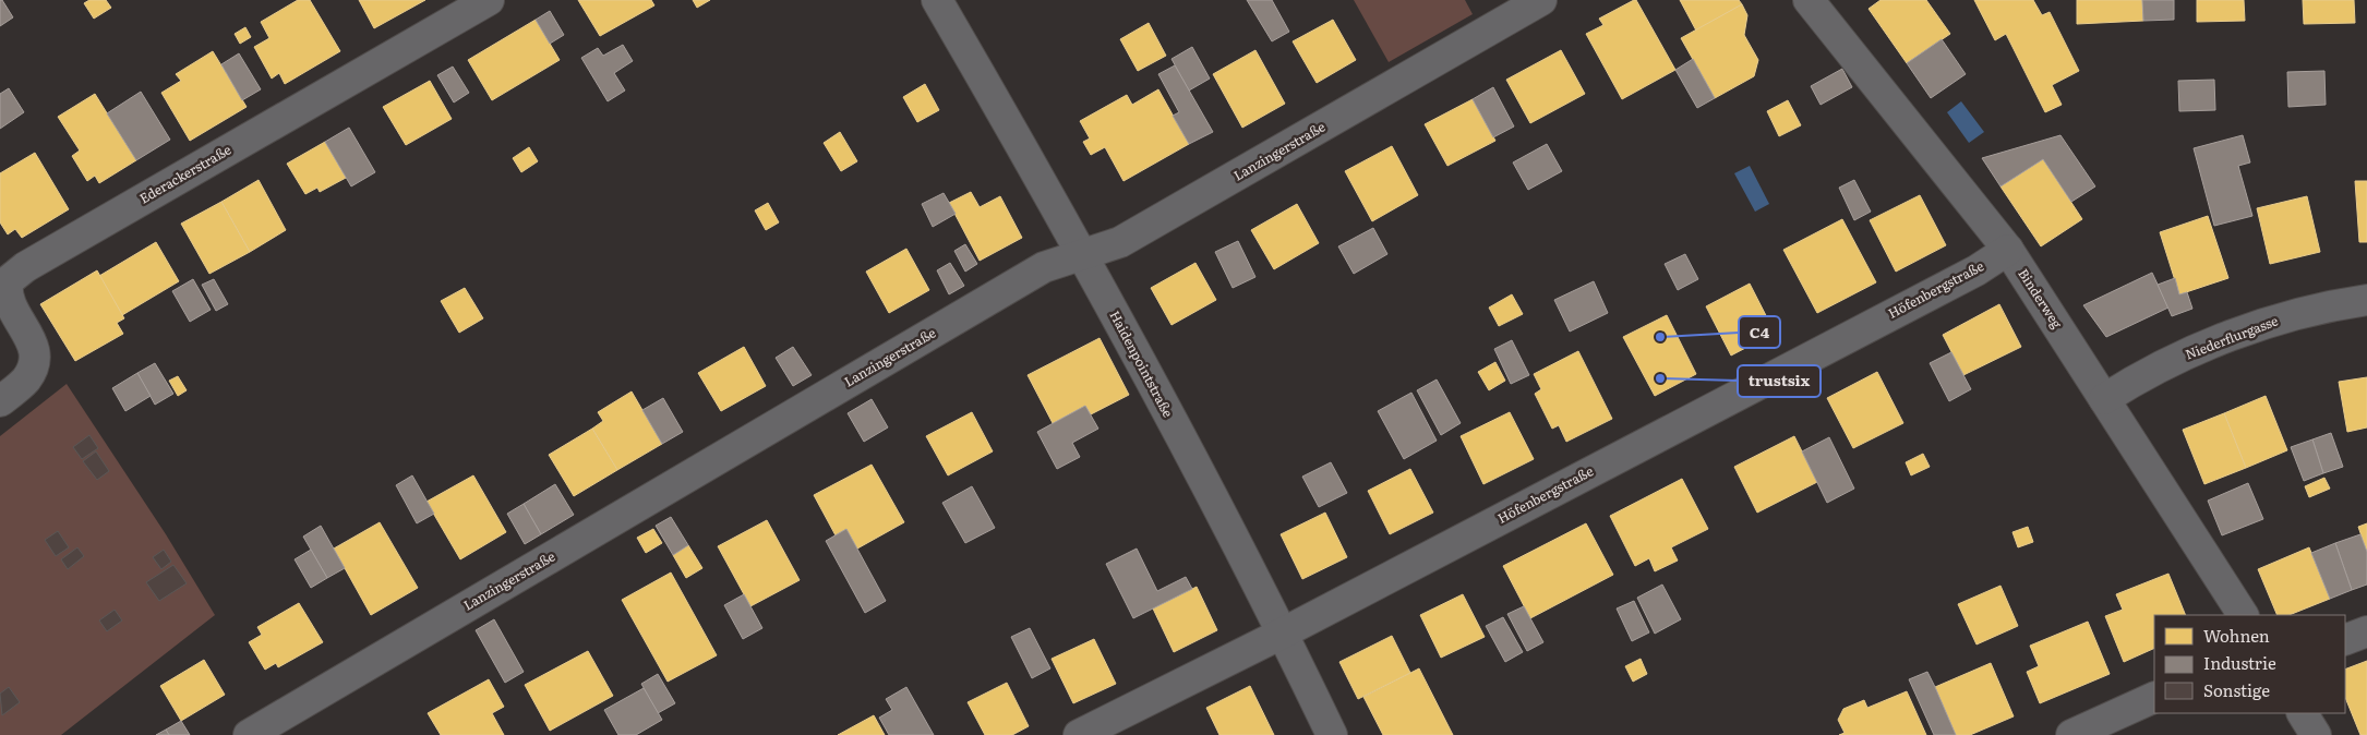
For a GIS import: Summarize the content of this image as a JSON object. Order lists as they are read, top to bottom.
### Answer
{
  "streets": {
    "street": [
      "Lanzingerstraße",
      "Ederackerstraße",
      "Höfenbergstraße",
      "Binderweg",
      "Niederflurgasse",
      "Haidenpointstraße"
    ]
  },
  "crossings": [
    ["Lanzingerstraße", "Haidenpointstraße"],
    ["Höfenbergstraße", "Binderweg"],
    ["Höfenbergstraße", "Haidenpointstraße"],
    ["Binderweg", "Niederflurgasse"]
  ],
  "places": ["C4", "trustsix"],
  "legend": ["Wohnen", "Industrie", "Sonstige"]
}
